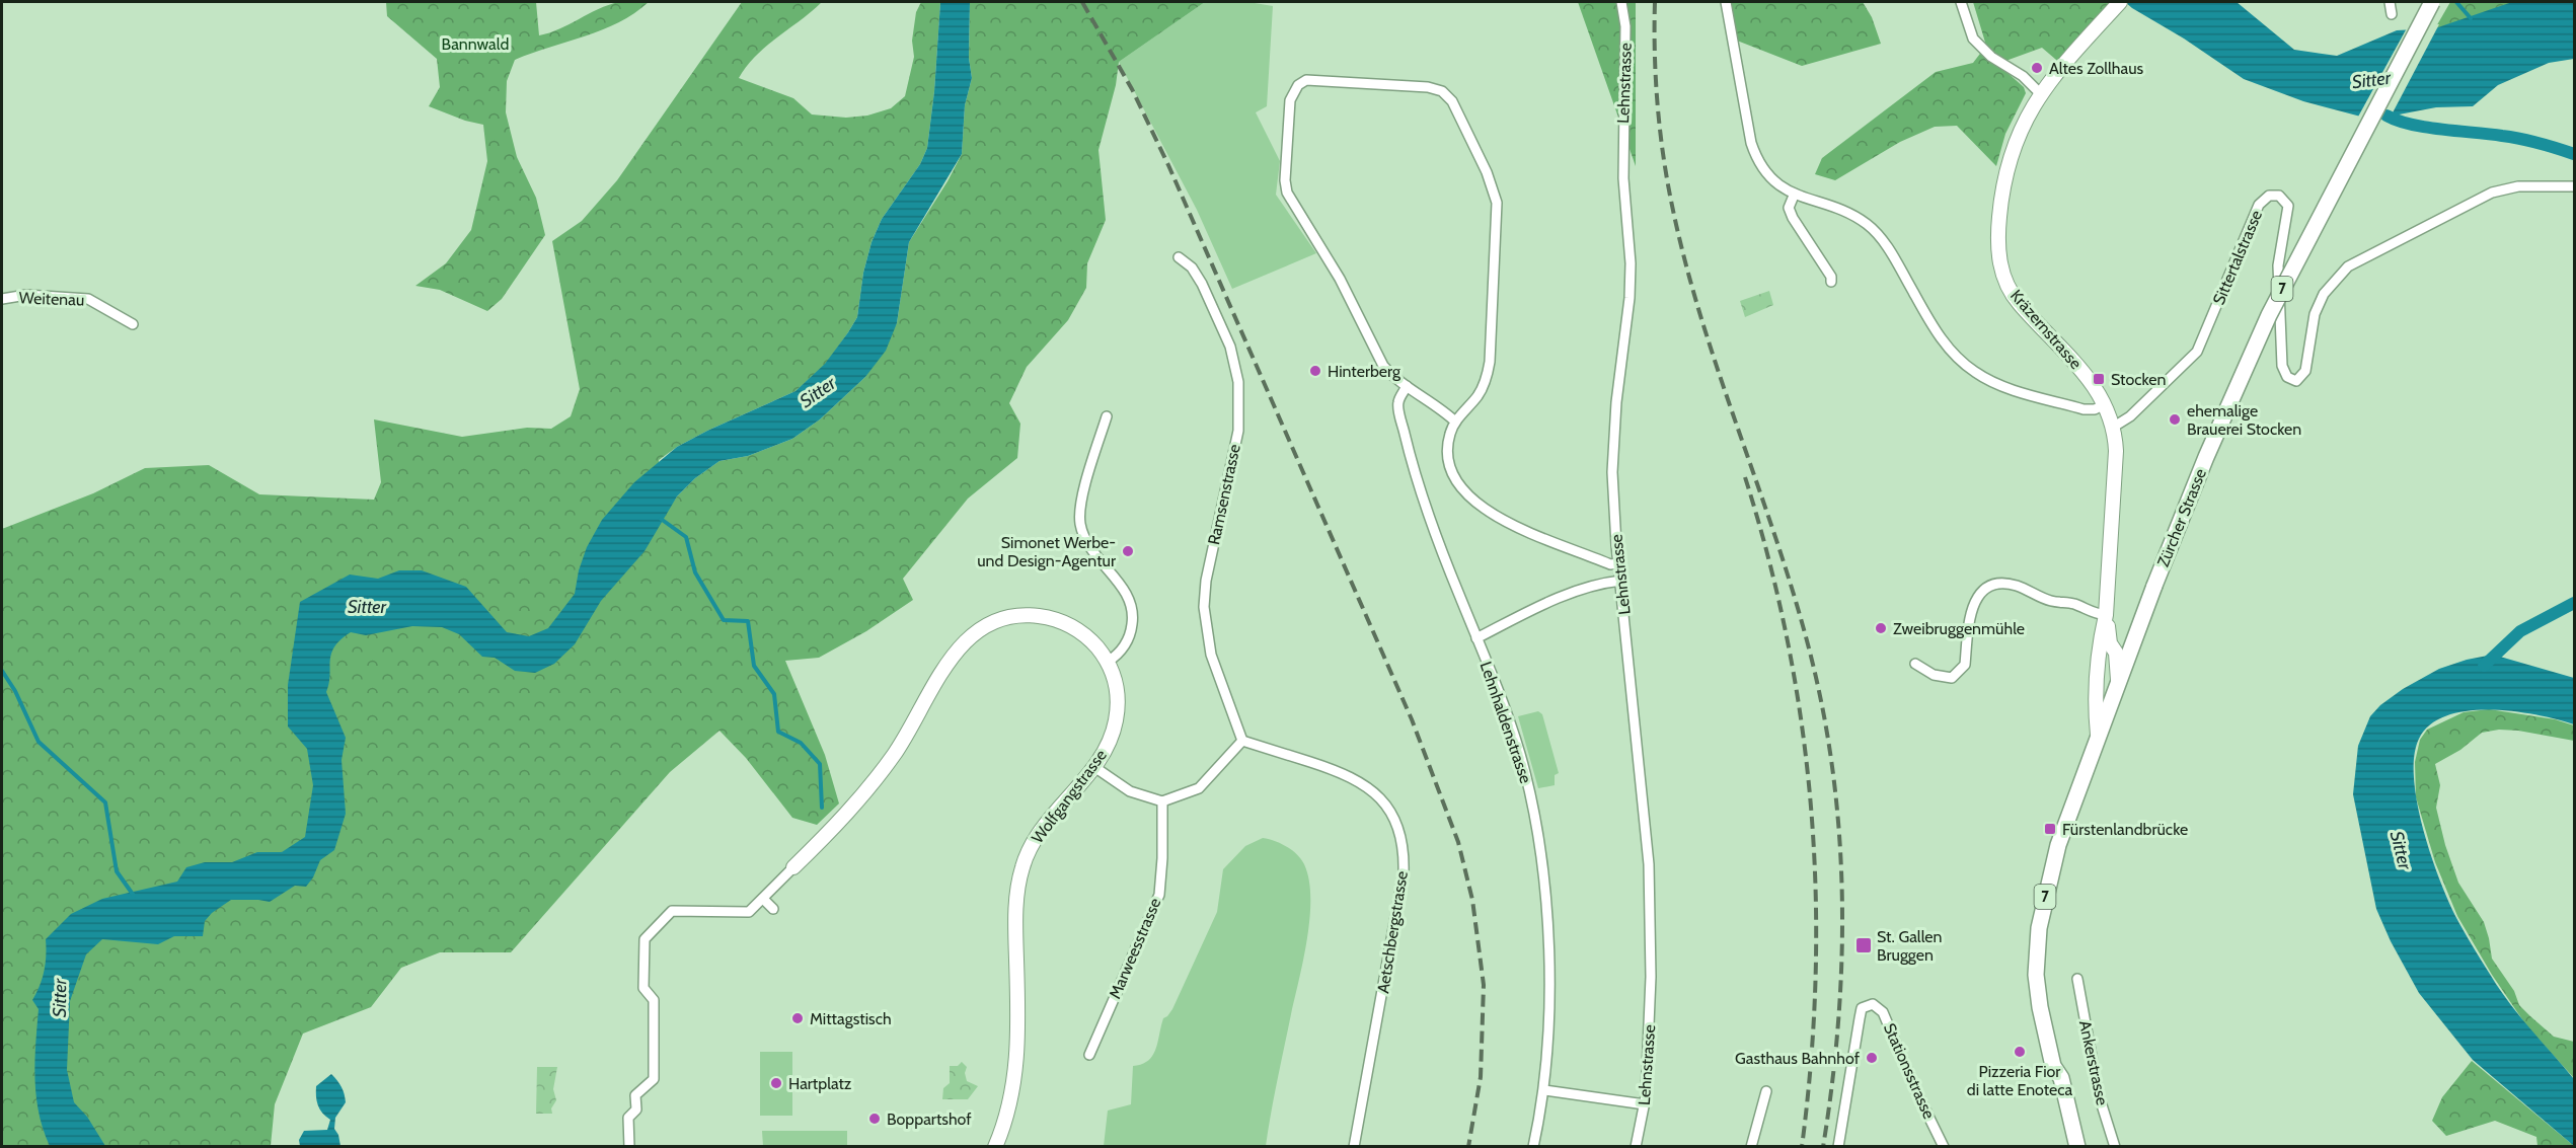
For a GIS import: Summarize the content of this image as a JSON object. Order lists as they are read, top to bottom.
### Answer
{
  "streets": {
    "main road": ["7", "Zürcher Strasse"],
    "street": [
      "Lehnstrasse",
      "Sittertalstrasse",
      "Weitenau",
      "Kräzernstrasse",
      "Ramsenstrasse",
      "Lehnhaldenstrasse",
      "Wolfgangstrasse",
      "Aetschbergstrasse",
      "Marweesstrasse",
      "Ankerstrasse",
      "Stationsstrasse"
    ]
  },
  "crossings": [
    ["Sittertalstrasse", "Kräzernstrasse"],
    ["Kräzernstrasse", "Zürcher Strasse"],
    ["Ramsenstrasse", "Aetschbergstrasse"]
  ],
  "water": ["Sitter"],
  "parks": ["Bannwald"],
  "places": {
    "other": [
      "Altes Zollhaus",
      "Hinterberg",
      "ehemalige Brauerei Stocken",
      "Simonet Werbe- und Design-Agentur",
      "Zweibruggenmühle",
      "Mittagstisch",
      "Pizzeria Fior di latte Enoteca",
      "Gasthaus Bahnhof",
      "Hartplatz",
      "Boppartshof"
    ],
    "transit": ["Stocken", "Fürstenlandbrücke", "St. Gallen Bruggen"]
  }
}
